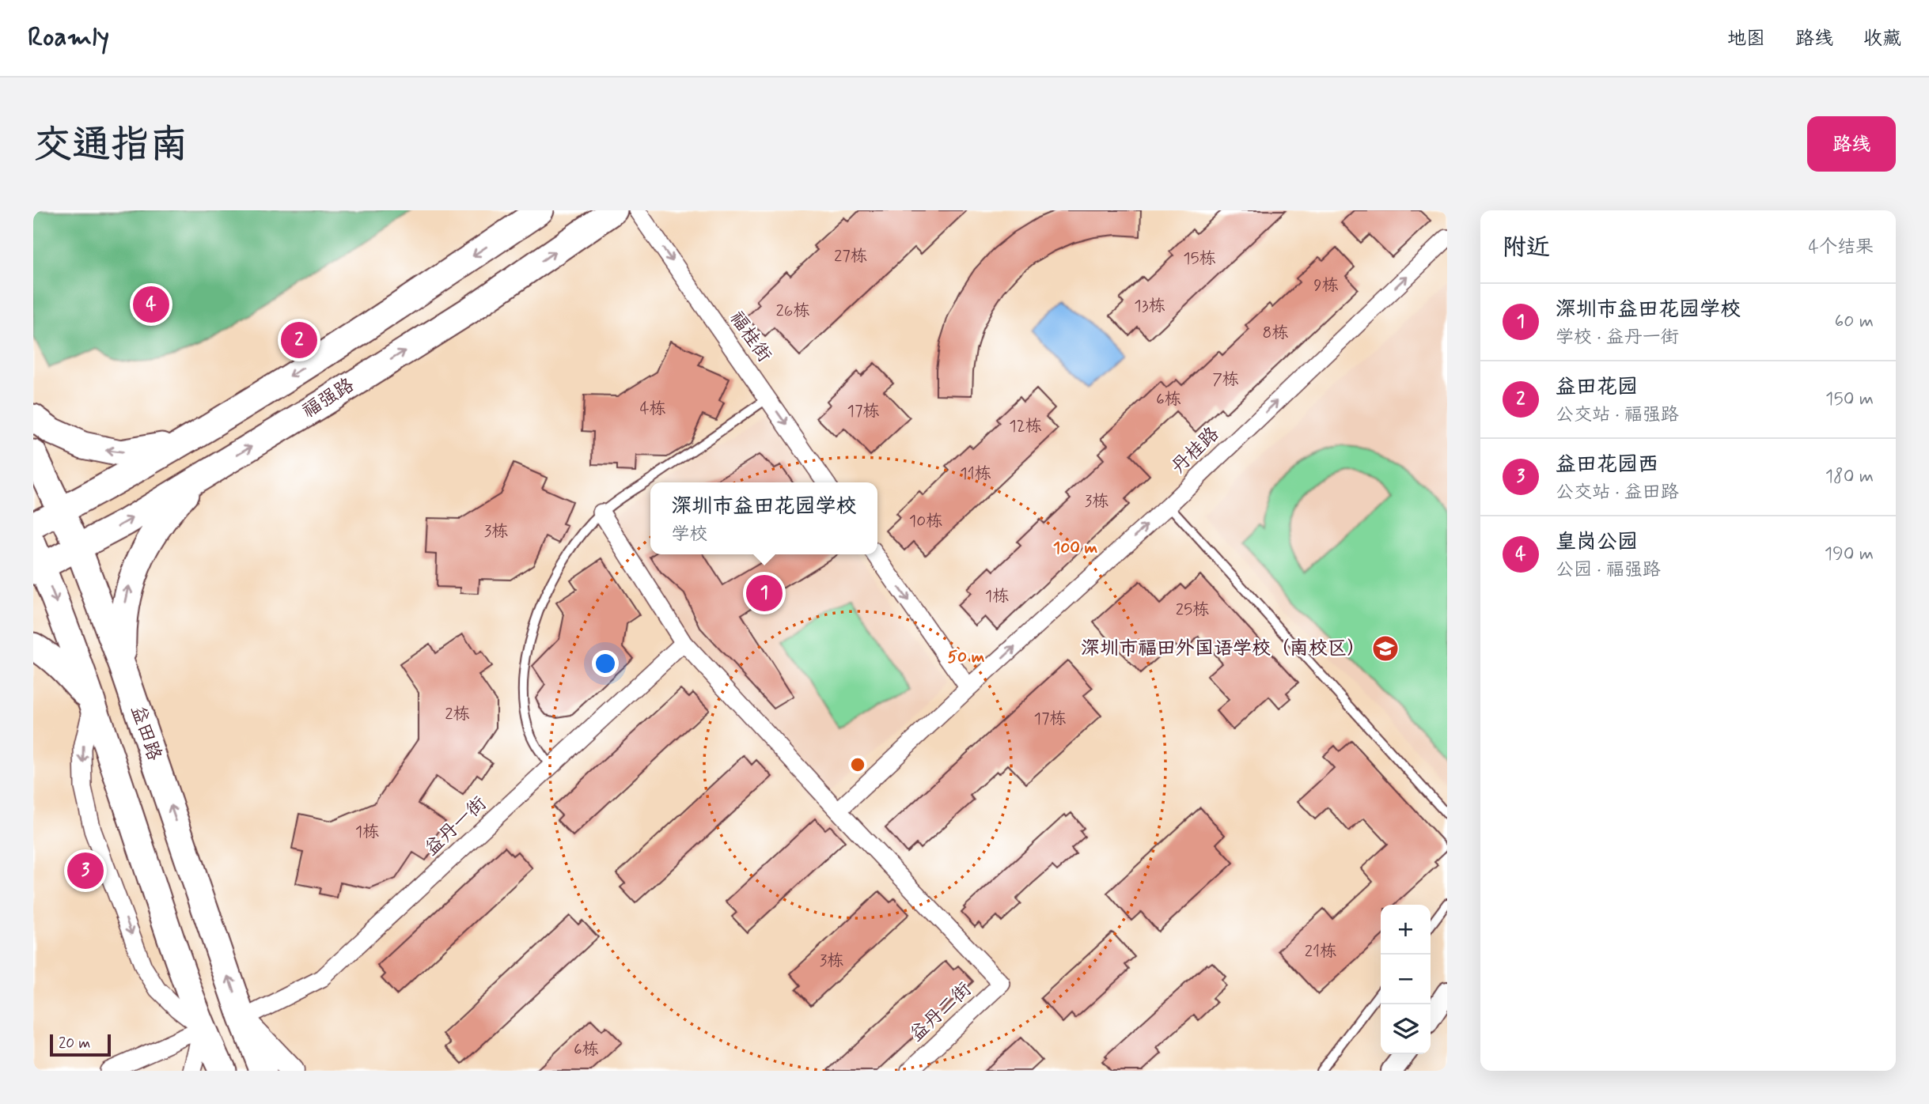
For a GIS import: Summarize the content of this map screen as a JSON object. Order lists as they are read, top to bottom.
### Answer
{
  "streets": {
    "main road": ["福强路", "益田路"],
    "street": [
      "福桂街",
      "丹桂路",
      "益丹一街",
      "益丹二街"
    ]
  },
  "crossings": [
    ["福强路", "益田路"],
    ["丹桂路", "益丹二街"],
    ["益田路", "益丹一街"]
  ],
  "one_way": ["福桂街", "丹桂路"],
  "places": {
    "school or university": ["深圳市福田外国语学校（南校区）"]
  },
  "house_numbers": [
    "27栋",
    "15栋",
    "9栋",
    "13栋",
    "26栋",
    "8栋",
    "7栋",
    "6栋",
    "4栋",
    "17栋",
    "12栋",
    "11栋",
    "3栋",
    "10栋",
    "3栋",
    "1栋",
    "25栋",
    "2栋",
    "17栋",
    "1栋",
    "21栋",
    "3栋",
    "6栋"
  ],
  "scale_bar": "20 m",
  "page": {
    "header": "Roamly",
    "nav": ["地图", "路线", "收藏"],
    "title": "交通指南",
    "buttons": "路线",
    "heading": ["附近", "4个结果"],
    "list": [
      {
        "mark": "1",
        "name": "深圳市益田花园学校",
        "note": "学校 · 益丹一街",
        "value": "60 m"
      },
      {
        "mark": "2",
        "name": "益田花园",
        "note": "公交站 · 福强路",
        "value": "150 m"
      },
      {
        "mark": "3",
        "name": "益田花园西",
        "note": "公交站 · 益田路",
        "value": "180 m"
      },
      {
        "mark": "4",
        "name": "皇岗公园",
        "note": "公园 · 福强路",
        "value": "190 m"
      }
    ],
    "pins": [
      "4",
      "2",
      "1",
      "3"
    ],
    "popup": ["深圳市益田花园学校", "学校"],
    "map_buttons": ["+", "−"],
    "scale": "20 m"
  },
  "rings": ["100 m", "50 m"]
}
